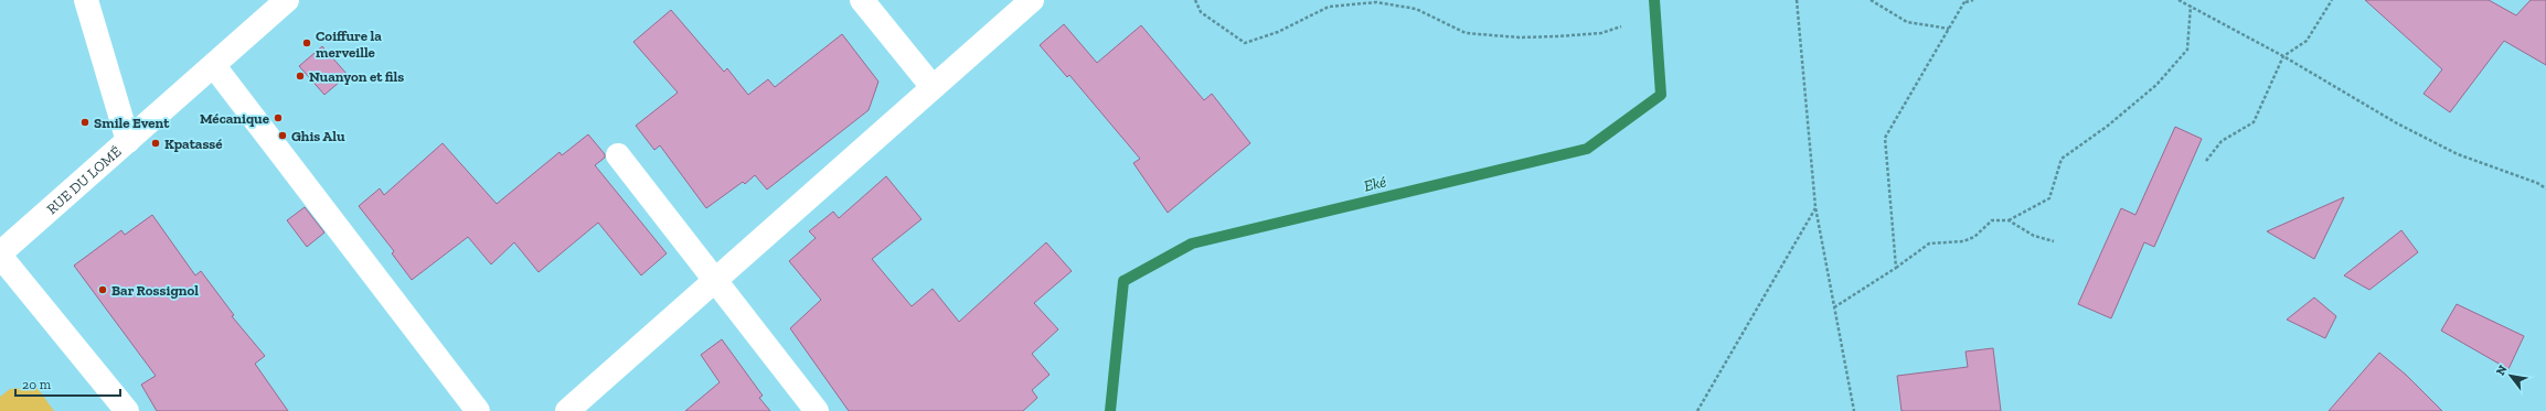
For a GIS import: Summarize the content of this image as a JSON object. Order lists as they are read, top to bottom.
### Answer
{
  "streets": {
    "street": ["RUE DU LOMÉ"]
  },
  "water": ["Eké"],
  "places": [
    "Coiffure la merveille",
    "Nuanyon et fils",
    "Mécanique",
    "Smile Event",
    "Ghis Alu",
    "Kpatassé",
    "Bar Rossignol"
  ],
  "scale_bar": "20 m",
  "north": "top left"
}
